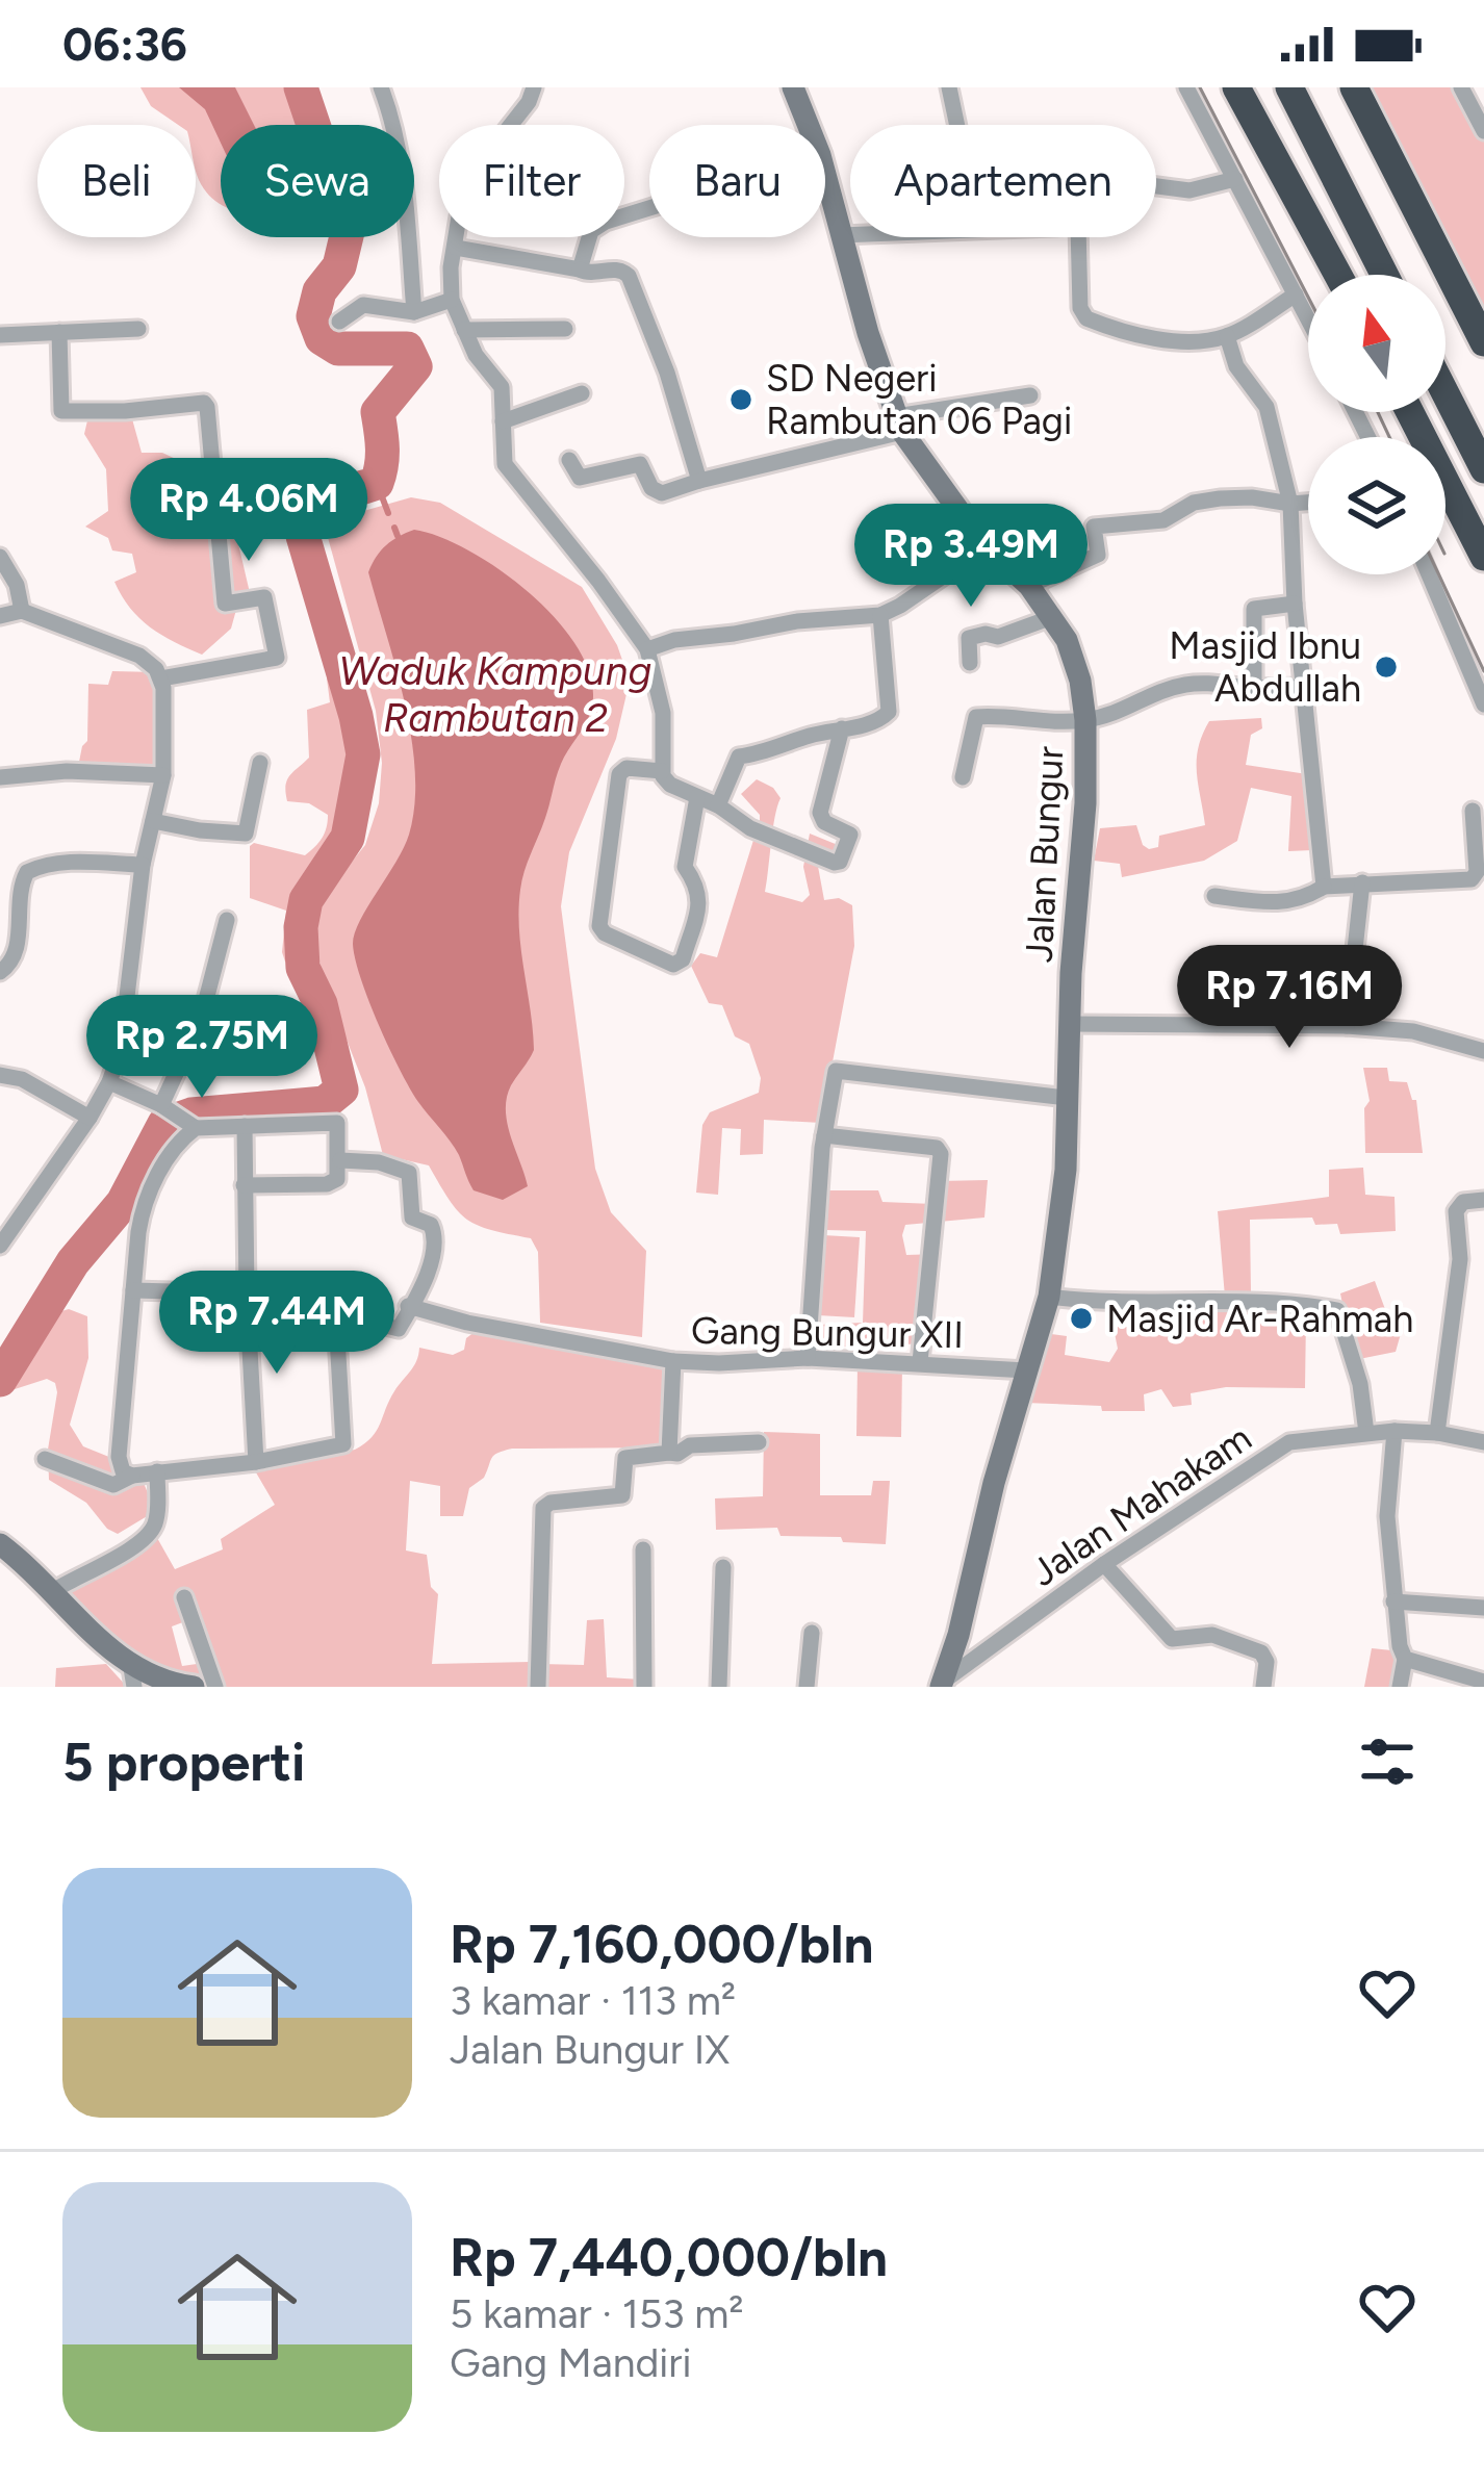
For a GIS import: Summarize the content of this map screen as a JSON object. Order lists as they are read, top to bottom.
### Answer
{
  "streets": {
    "street": ["Jalan Bungur", "Gang Bungur XII", "Jalan Mahakam"]
  },
  "crossings": [
    ["Jalan Bungur", "Gang Bungur XII"],
    ["Jalan Bungur", "Jalan Mahakam"]
  ],
  "water": ["Waduk Kampung Rambutan 2"],
  "places": ["SD Negeri Rambutan 06 Pagi", "Masjid Ibnu Abdullah", "Masjid Ar-Rahmah"],
  "north": "top",
  "page": {
    "status": "06:36",
    "chip": [
      "Beli",
      "Sewa",
      "Filter",
      "Baru",
      "Apartemen"
    ],
    "price": [
      "Rp 4.06M",
      "Rp 3.49M",
      "Rp 7.16M",
      "Rp 2.75M",
      "Rp 7.44M"
    ],
    "heading": "5 properti",
    "list": [
      {
        "name": "Rp 7,160,000/bln",
        "note": "3 kamar · 113 m² · Jalan Bungur IX"
      },
      {
        "name": "Rp 7,440,000/bln",
        "note": "5 kamar · 153 m² · Gang Mandiri"
      }
    ]
  }
}
